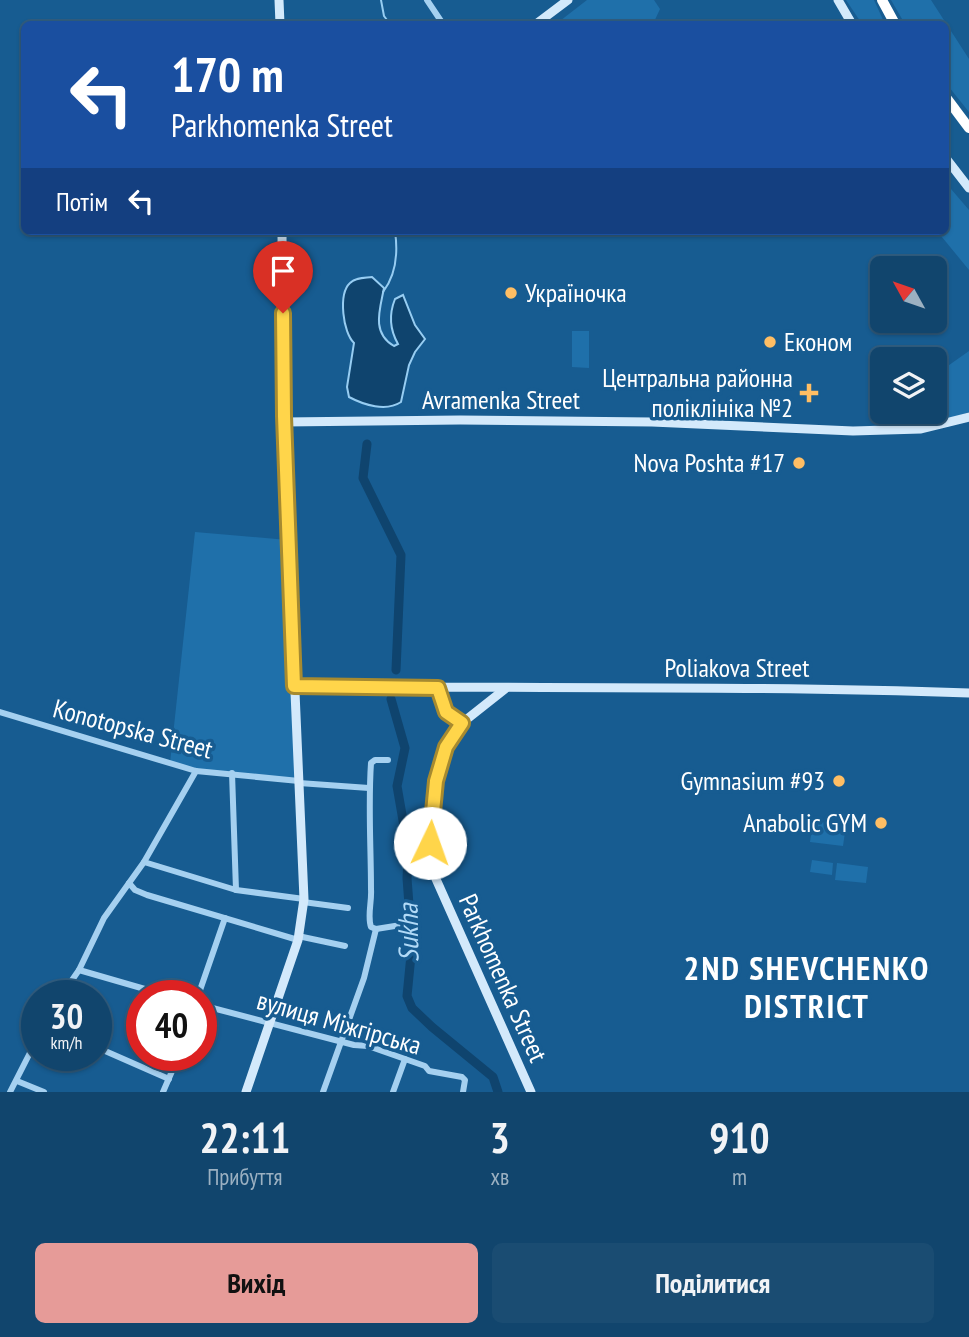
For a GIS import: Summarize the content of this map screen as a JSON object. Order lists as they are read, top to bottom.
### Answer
{
  "streets": {
    "main road": ["Avramenka Street", "Poliakova Street", "Parkhomenka Street"],
    "street": ["Konotopska Street", "вулиця Міжгірська"]
  },
  "districts": ["2ND SHEVCHENKO DISTRICT"],
  "water": ["Sukha"],
  "places": {
    "other": [
      "Україночка",
      "Економ",
      "Nova Poshta #17",
      "Gymnasium #93",
      "Anabolic GYM"
    ],
    "health": ["Центральна районна поліклініка №2"]
  },
  "north": "top left",
  "page": {
    "turn": ["170 m", "Parkhomenka Street"],
    "then": "Потім",
    "speed": "30 km/h",
    "limit": "40",
    "eta": [
      "22:11",
      "Прибуття",
      "3",
      "хв",
      "910",
      "m"
    ],
    "buttons": ["Вихід", "Поділитися"]
  }
}
